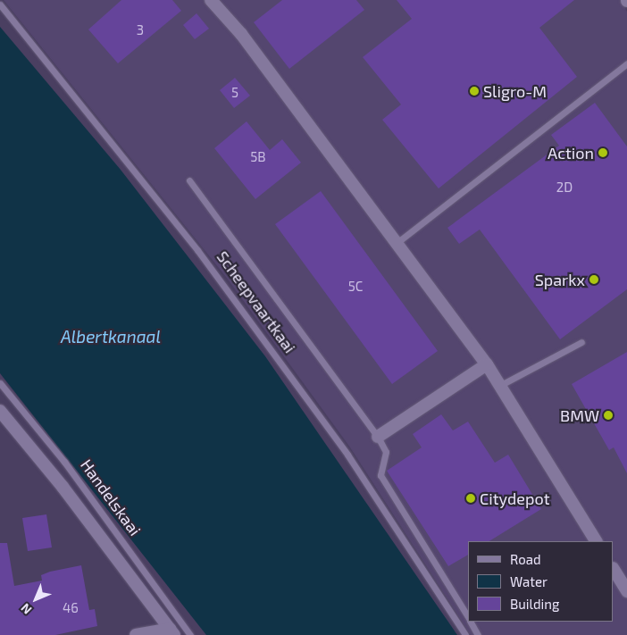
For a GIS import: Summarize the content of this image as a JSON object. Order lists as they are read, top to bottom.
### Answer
{
  "streets": {
    "street": ["Handelskaai"],
    "lane": ["Scheepvaartkaai"]
  },
  "water": ["Albertkanaal"],
  "places": [
    "Sligro-M",
    "Action",
    "Sparkx",
    "BMW",
    "Citydepot"
  ],
  "house_numbers": [
    "3",
    "5",
    "5B",
    "2D",
    "5C",
    "46"
  ],
  "legend": ["Road", "Water", "Building"],
  "north": "bottom left"
}
